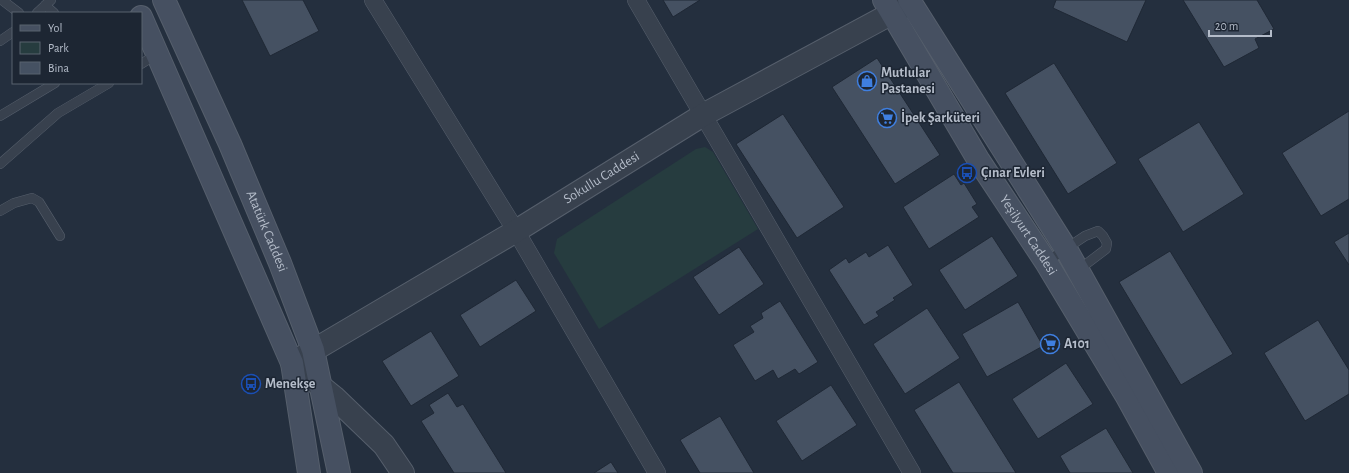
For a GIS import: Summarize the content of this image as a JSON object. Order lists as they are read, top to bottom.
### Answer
{
  "streets": {
    "main road": ["Atatürk Caddesi", "Yeşilyurt Caddesi"],
    "street": ["Sokullu Caddesi"]
  },
  "crossings": [
    ["Sokullu Caddesi", "Atatürk Caddesi"],
    ["Sokullu Caddesi", "Yeşilyurt Caddesi"]
  ],
  "places": {
    "shop": ["Mutlular Pastanesi"],
    "supermarket": ["İpek Şarküteri", "A101"],
    "bus stop": ["Çınar Evleri", "Menekşe"]
  },
  "legend": ["Yol", "Park", "Bina"],
  "scale_bar": "20 m"
}
